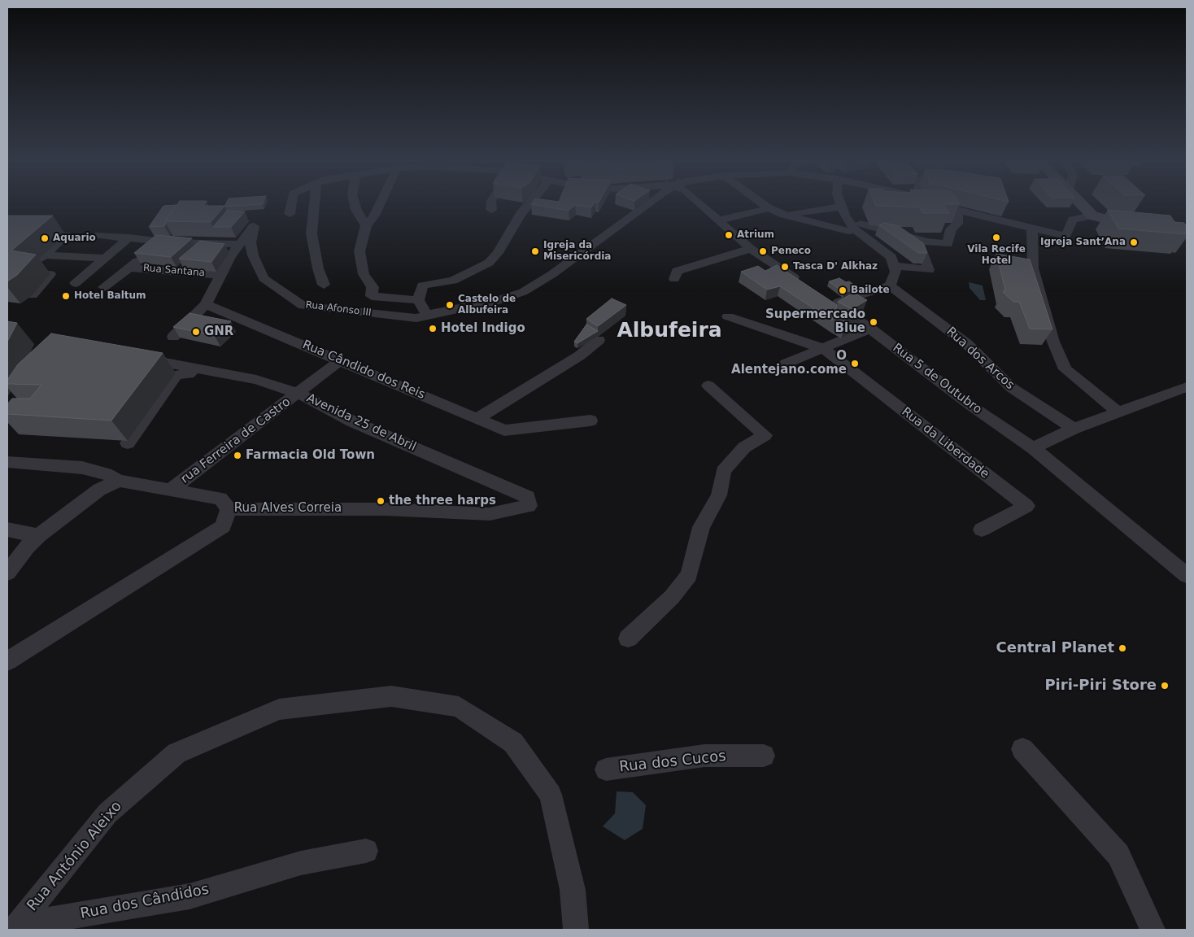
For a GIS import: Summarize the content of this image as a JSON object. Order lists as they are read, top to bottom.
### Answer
{
  "streets": {
    "street": [
      "Rua Santana",
      "Rua Afonso III",
      "Rua dos Arcos",
      "Rua Cândido dos Reis",
      "Rua 5 de Outubro",
      "Avenida 25 de Abril",
      "rua Ferreira de Castro",
      "Rua da Liberdade",
      "Rua Alves Correia",
      "Rua dos Cucos",
      "Rua António Aleixo",
      "Rua dos Cândidos"
    ]
  },
  "crossings": [
    ["Rua dos Arcos", "Rua 5 de Outubro"],
    ["Rua Cândido dos Reis", "rua Ferreira de Castro"],
    ["Avenida 25 de Abril", "rua Ferreira de Castro"],
    ["Avenida 25 de Abril", "Rua Alves Correia"],
    ["rua Ferreira de Castro", "Rua Alves Correia"],
    ["Rua António Aleixo", "Rua dos Cândidos"]
  ],
  "districts": ["Albufeira"],
  "places": [
    "Atrium",
    "Vila Recife Hotel",
    "Aquario",
    "Igreja Sant’Ana",
    "Igreja da Misericórdia",
    "Peneco",
    "Tasca D' Alkhaz",
    "Bailote",
    "Hotel Baltum",
    "Castelo de Albufeira",
    "Supermercado Blue",
    "Hotel Indigo",
    "GNR",
    "O Alentejano.come",
    "Farmacia Old Town",
    "the three harps",
    "Central Planet",
    "Piri-Piri Store"
  ]
}
